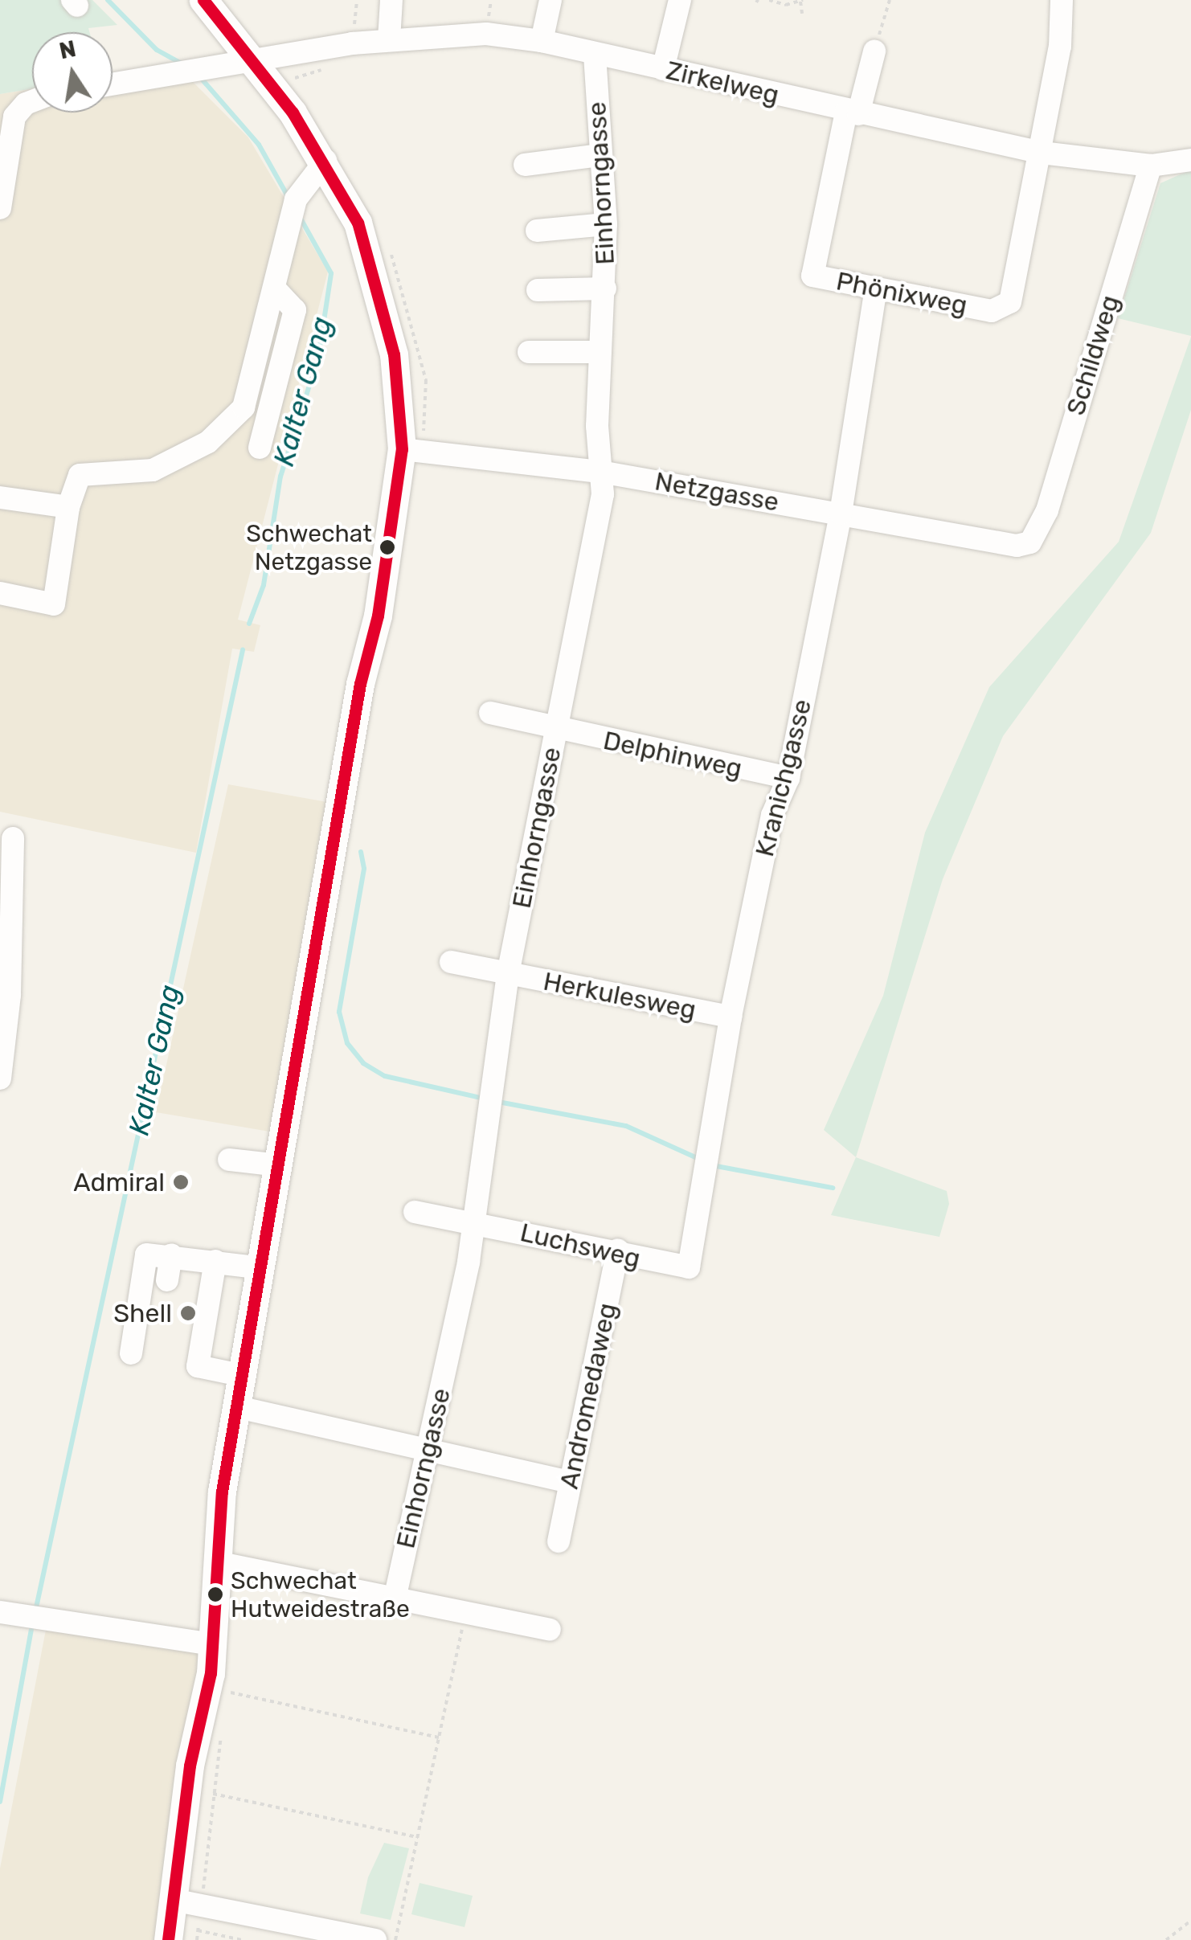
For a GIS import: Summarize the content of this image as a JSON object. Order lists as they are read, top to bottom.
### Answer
{
  "streets": {
    "street": [
      "Zirkelweg",
      "Einhorngasse",
      "Phönixweg",
      "Schildweg",
      "Netzgasse",
      "Delphinweg",
      "Kranichgasse",
      "Herkulesweg",
      "Luchsweg",
      "Andromedaweg"
    ]
  },
  "crossings": [
    ["Zirkelweg", "Einhorngasse"],
    ["Zirkelweg", "Phönixweg"],
    ["Zirkelweg", "Schildweg"],
    ["Einhorngasse", "Netzgasse"],
    ["Einhorngasse", "Delphinweg"],
    ["Einhorngasse", "Herkulesweg"],
    ["Einhorngasse", "Luchsweg"],
    ["Phönixweg", "Kranichgasse"],
    ["Schildweg", "Netzgasse"],
    ["Netzgasse", "Kranichgasse"],
    ["Delphinweg", "Kranichgasse"],
    ["Kranichgasse", "Herkulesweg"],
    ["Kranichgasse", "Luchsweg"],
    ["Luchsweg", "Andromedaweg"]
  ],
  "water": ["Kalter Gang"],
  "places": [
    "Schwechat Netzgasse",
    "Admiral",
    "Shell",
    "Schwechat Hutweidestraße"
  ],
  "north": "top"
}
